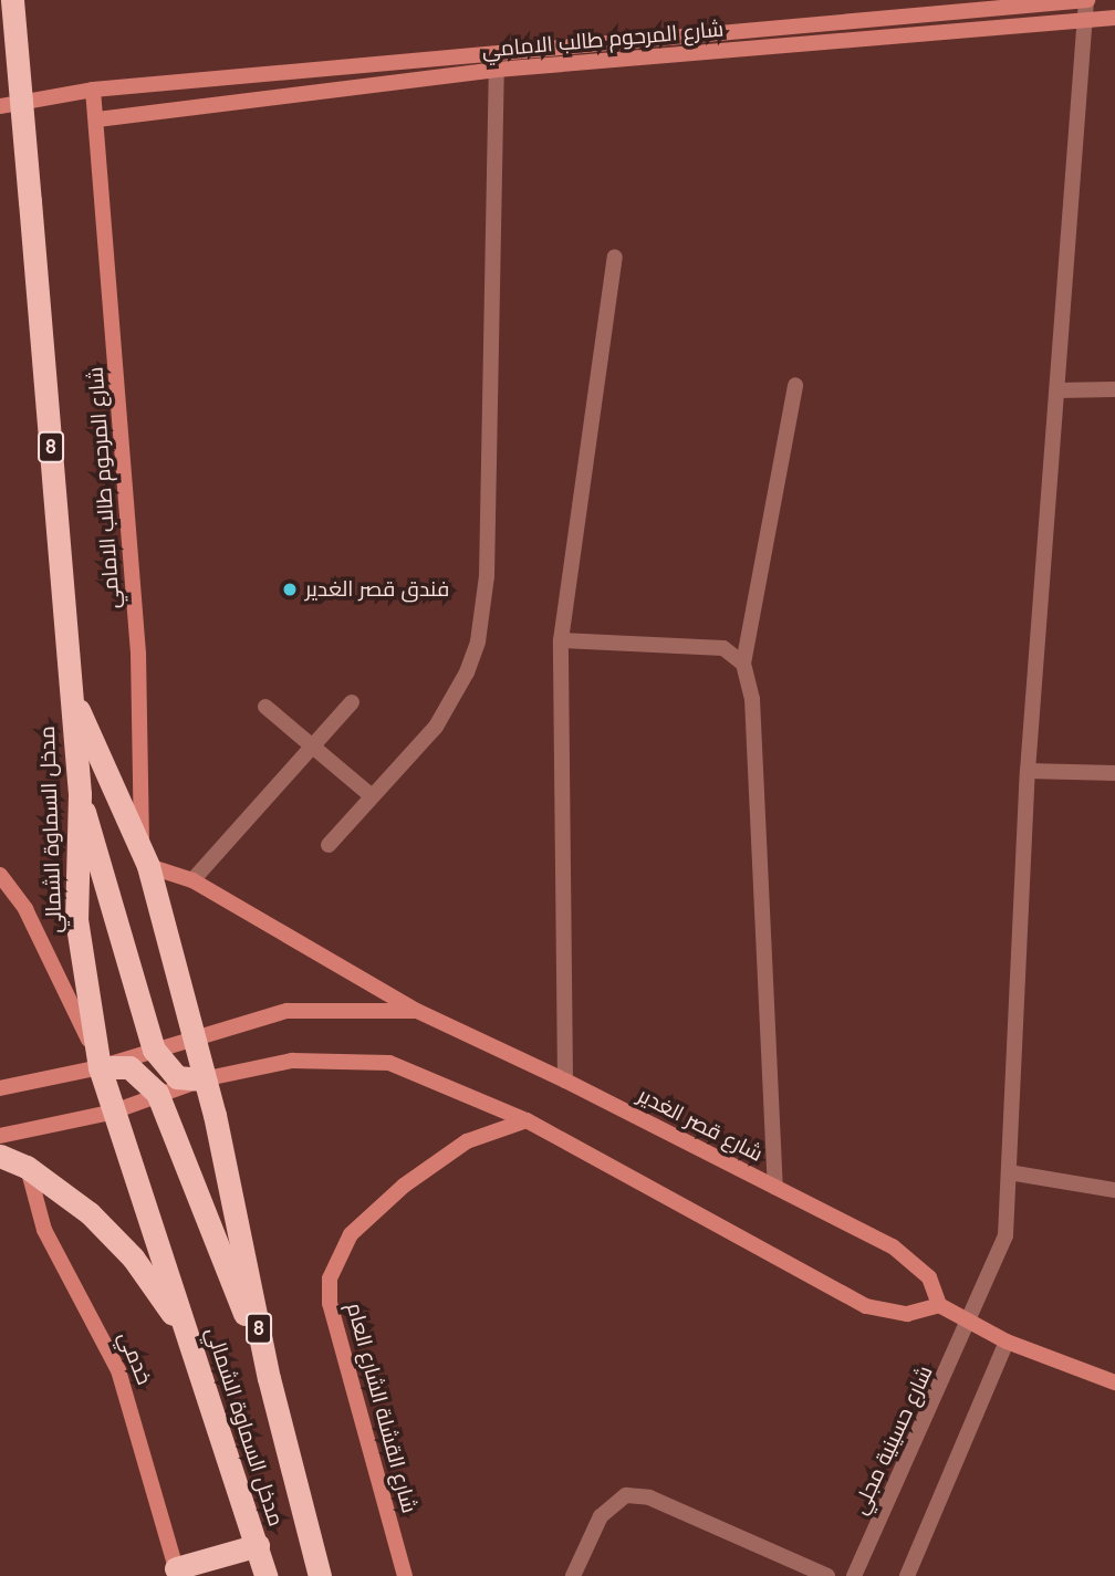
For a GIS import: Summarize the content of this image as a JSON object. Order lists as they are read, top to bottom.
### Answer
{
  "streets": {
    "highway": ["8", "مدخل السماوة الشمالي"],
    "main road": [
      "شارع المرحوم طالب الامامي",
      "شارع قصر الغدير",
      "خدمي",
      "شارع القشلة الشارع العام"
    ],
    "street": ["شارع حسينية مجلي"]
  },
  "crossings": [
    ["شارع المرحوم طالب الامامي", "مدخل السماوة الشمالي"],
    ["شارع المرحوم طالب الامامي", "شارع قصر الغدير"],
    ["شارع المرحوم طالب الامامي", "شارع حسينية مجلي"],
    ["8", "مدخل السماوة الشمالي"],
    ["مدخل السماوة الشمالي", "شارع قصر الغدير"]
  ],
  "places": ["فندق قصر الغدير"]
}
